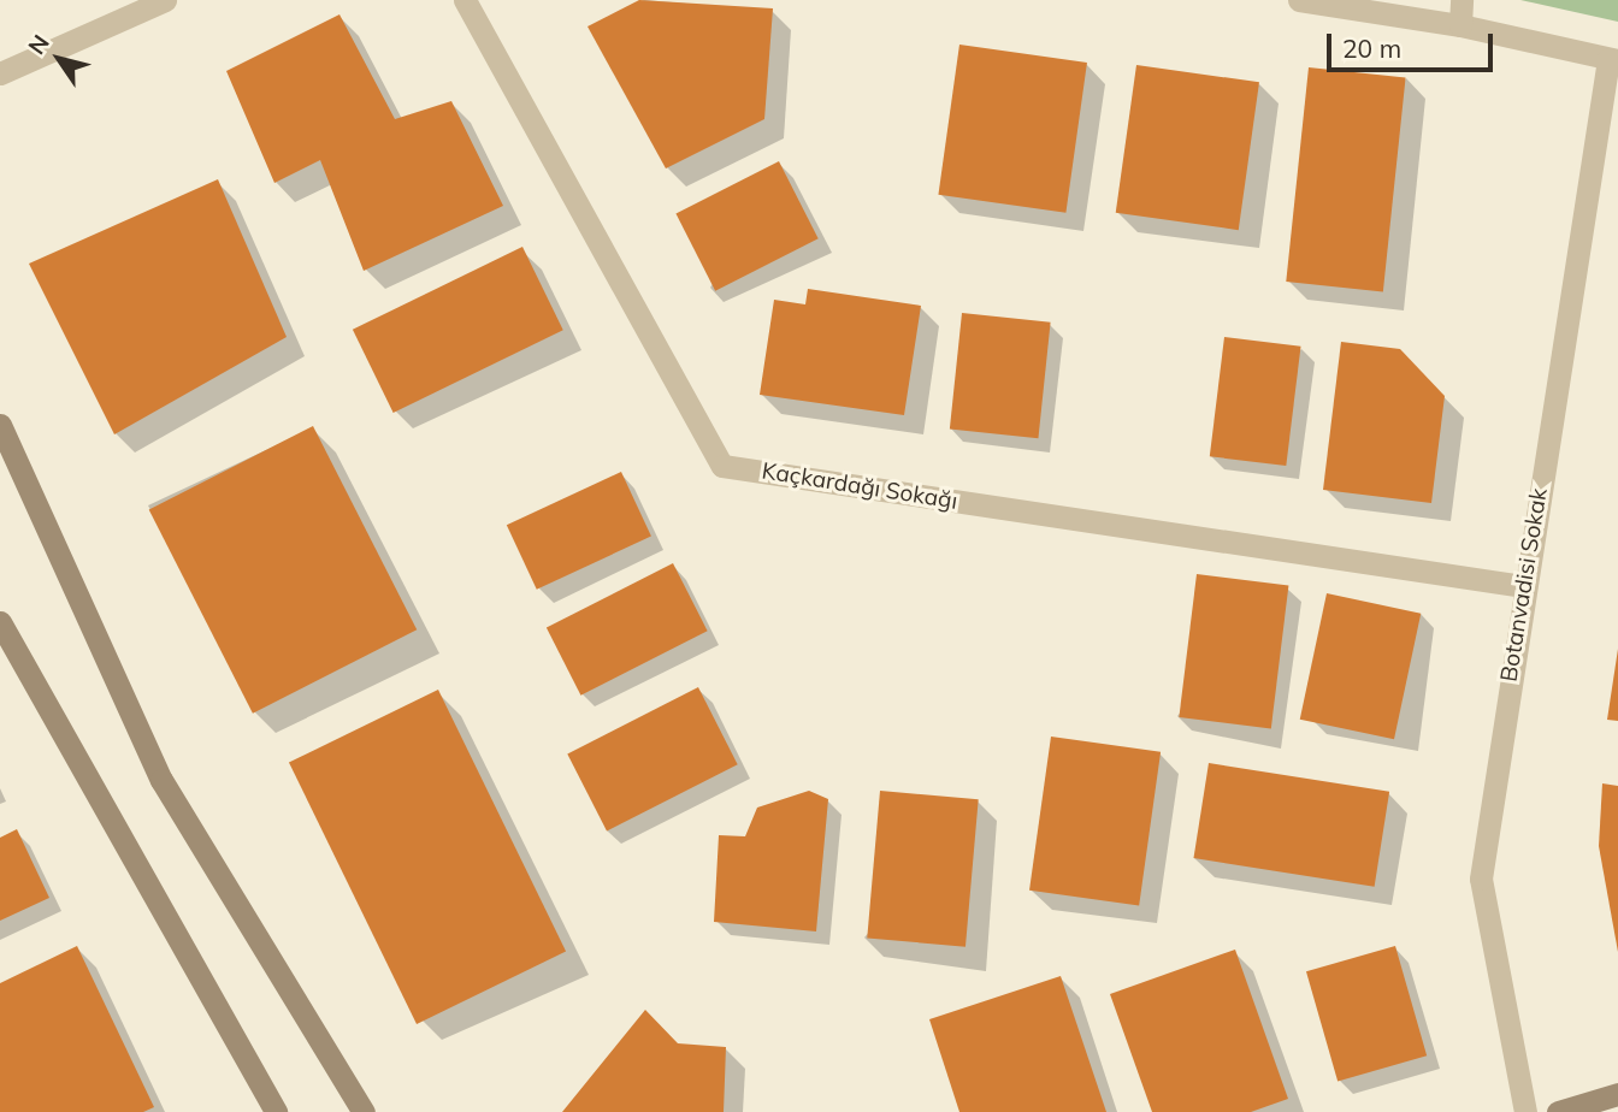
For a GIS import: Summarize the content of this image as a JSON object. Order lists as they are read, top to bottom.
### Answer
{
  "streets": {
    "street": ["Kaçkardağı Sokağı", "Botanvadisi Sokak"]
  },
  "crossings": [
    ["Kaçkardağı Sokağı", "Botanvadisi Sokak"]
  ],
  "scale_bar": "20 m",
  "north": "top left"
}
